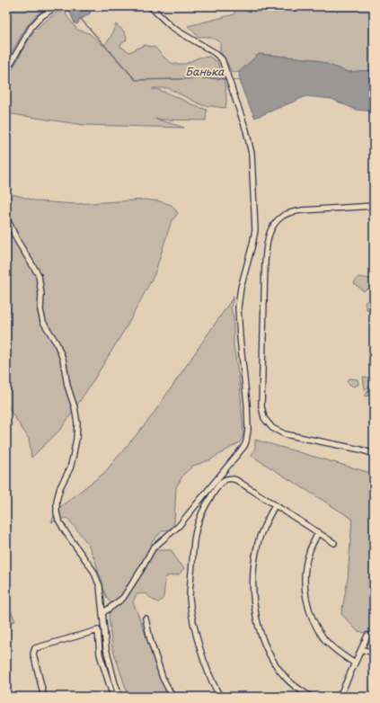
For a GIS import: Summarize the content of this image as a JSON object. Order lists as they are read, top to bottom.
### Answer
{
  "water": ["Банька"]
}
